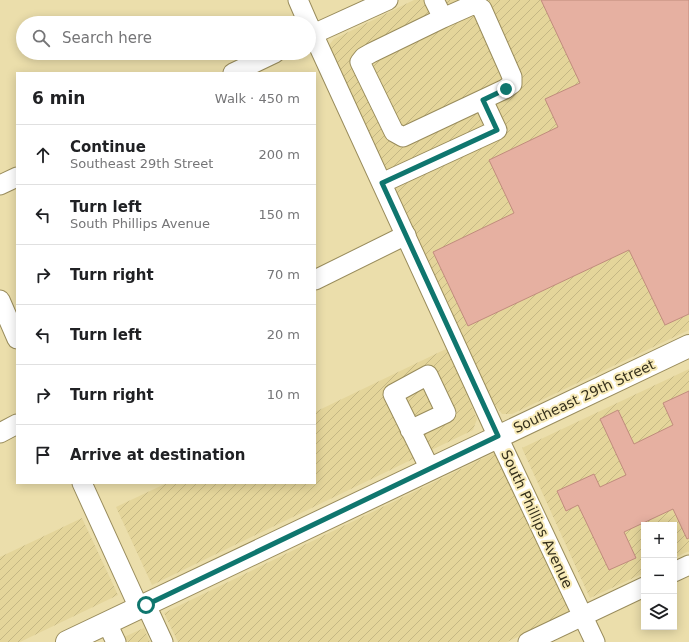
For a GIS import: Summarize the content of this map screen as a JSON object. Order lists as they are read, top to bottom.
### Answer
{
  "streets": {
    "main road": ["Southeast 29th Street"],
    "street": ["South Phillips Avenue"]
  },
  "crossings": [
    ["Southeast 29th Street", "South Phillips Avenue"]
  ],
  "page": {
    "search": "Search here",
    "heading": ["6 min", "Walk · 450 m"],
    "list": [
      ["Continue", "Southeast 29th Street", "200 m"],
      ["Turn left", "South Phillips Avenue", "150 m"],
      ["Turn right", "70 m"],
      ["Turn left", "20 m"],
      ["Turn right", "10 m"],
      "Arrive at destination"
    ],
    "map_buttons": ["+", "−"]
  }
}
